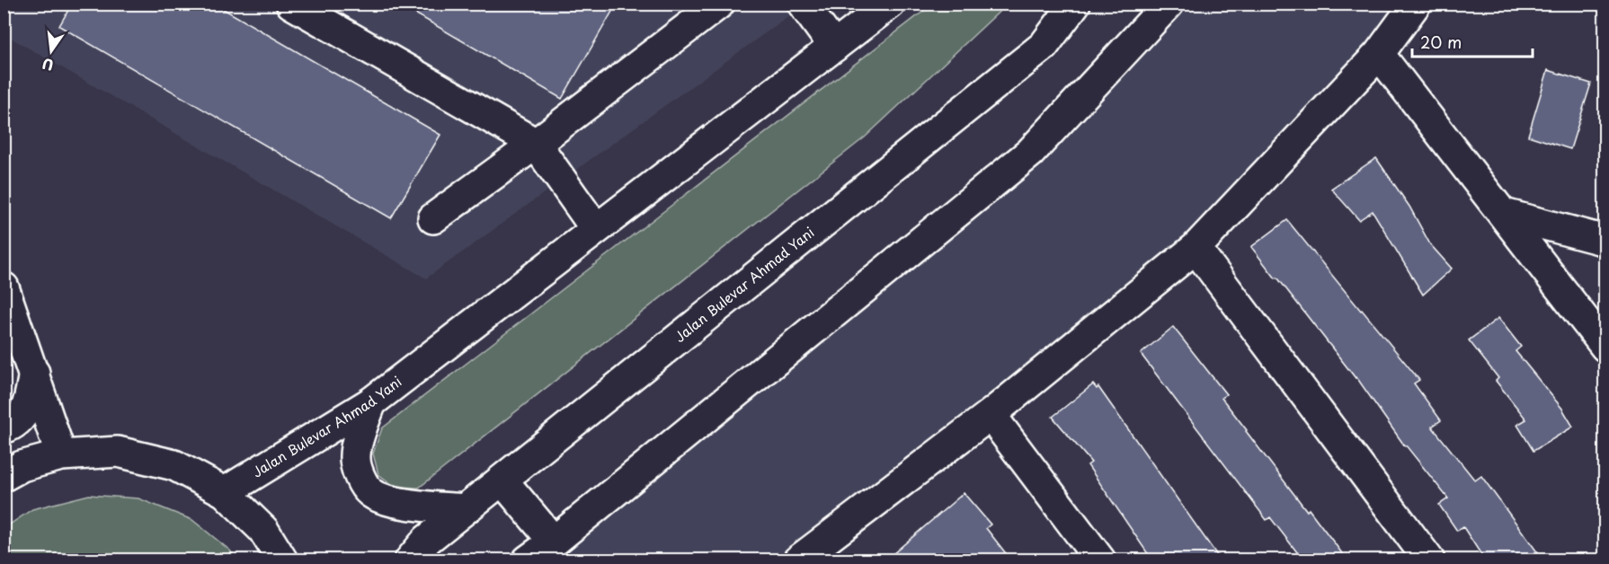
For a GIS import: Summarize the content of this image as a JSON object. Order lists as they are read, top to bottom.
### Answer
{
  "streets": {
    "main road": ["Jalan Bulevar Ahmad Yani"]
  },
  "scale_bar": "20 m",
  "north": "bottom"
}
